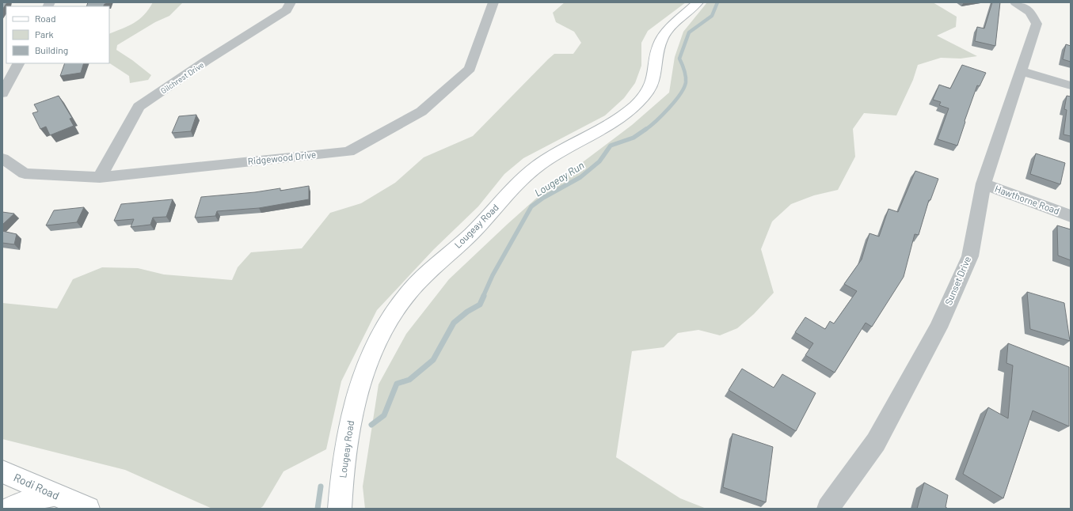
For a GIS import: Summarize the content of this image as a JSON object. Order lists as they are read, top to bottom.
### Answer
{
  "streets": {
    "main road": ["Lougeay Road", "Rodi Road"],
    "street": [
      "Gilchrest Drive",
      "Ridgewood Drive",
      "Hawthorne Road",
      "Sunset Drive"
    ]
  },
  "crossings": [
    ["Gilchrest Drive", "Ridgewood Drive"],
    ["Hawthorne Road", "Sunset Drive"]
  ],
  "water": ["Lougeay Run"],
  "legend": ["Road", "Park", "Building"]
}
